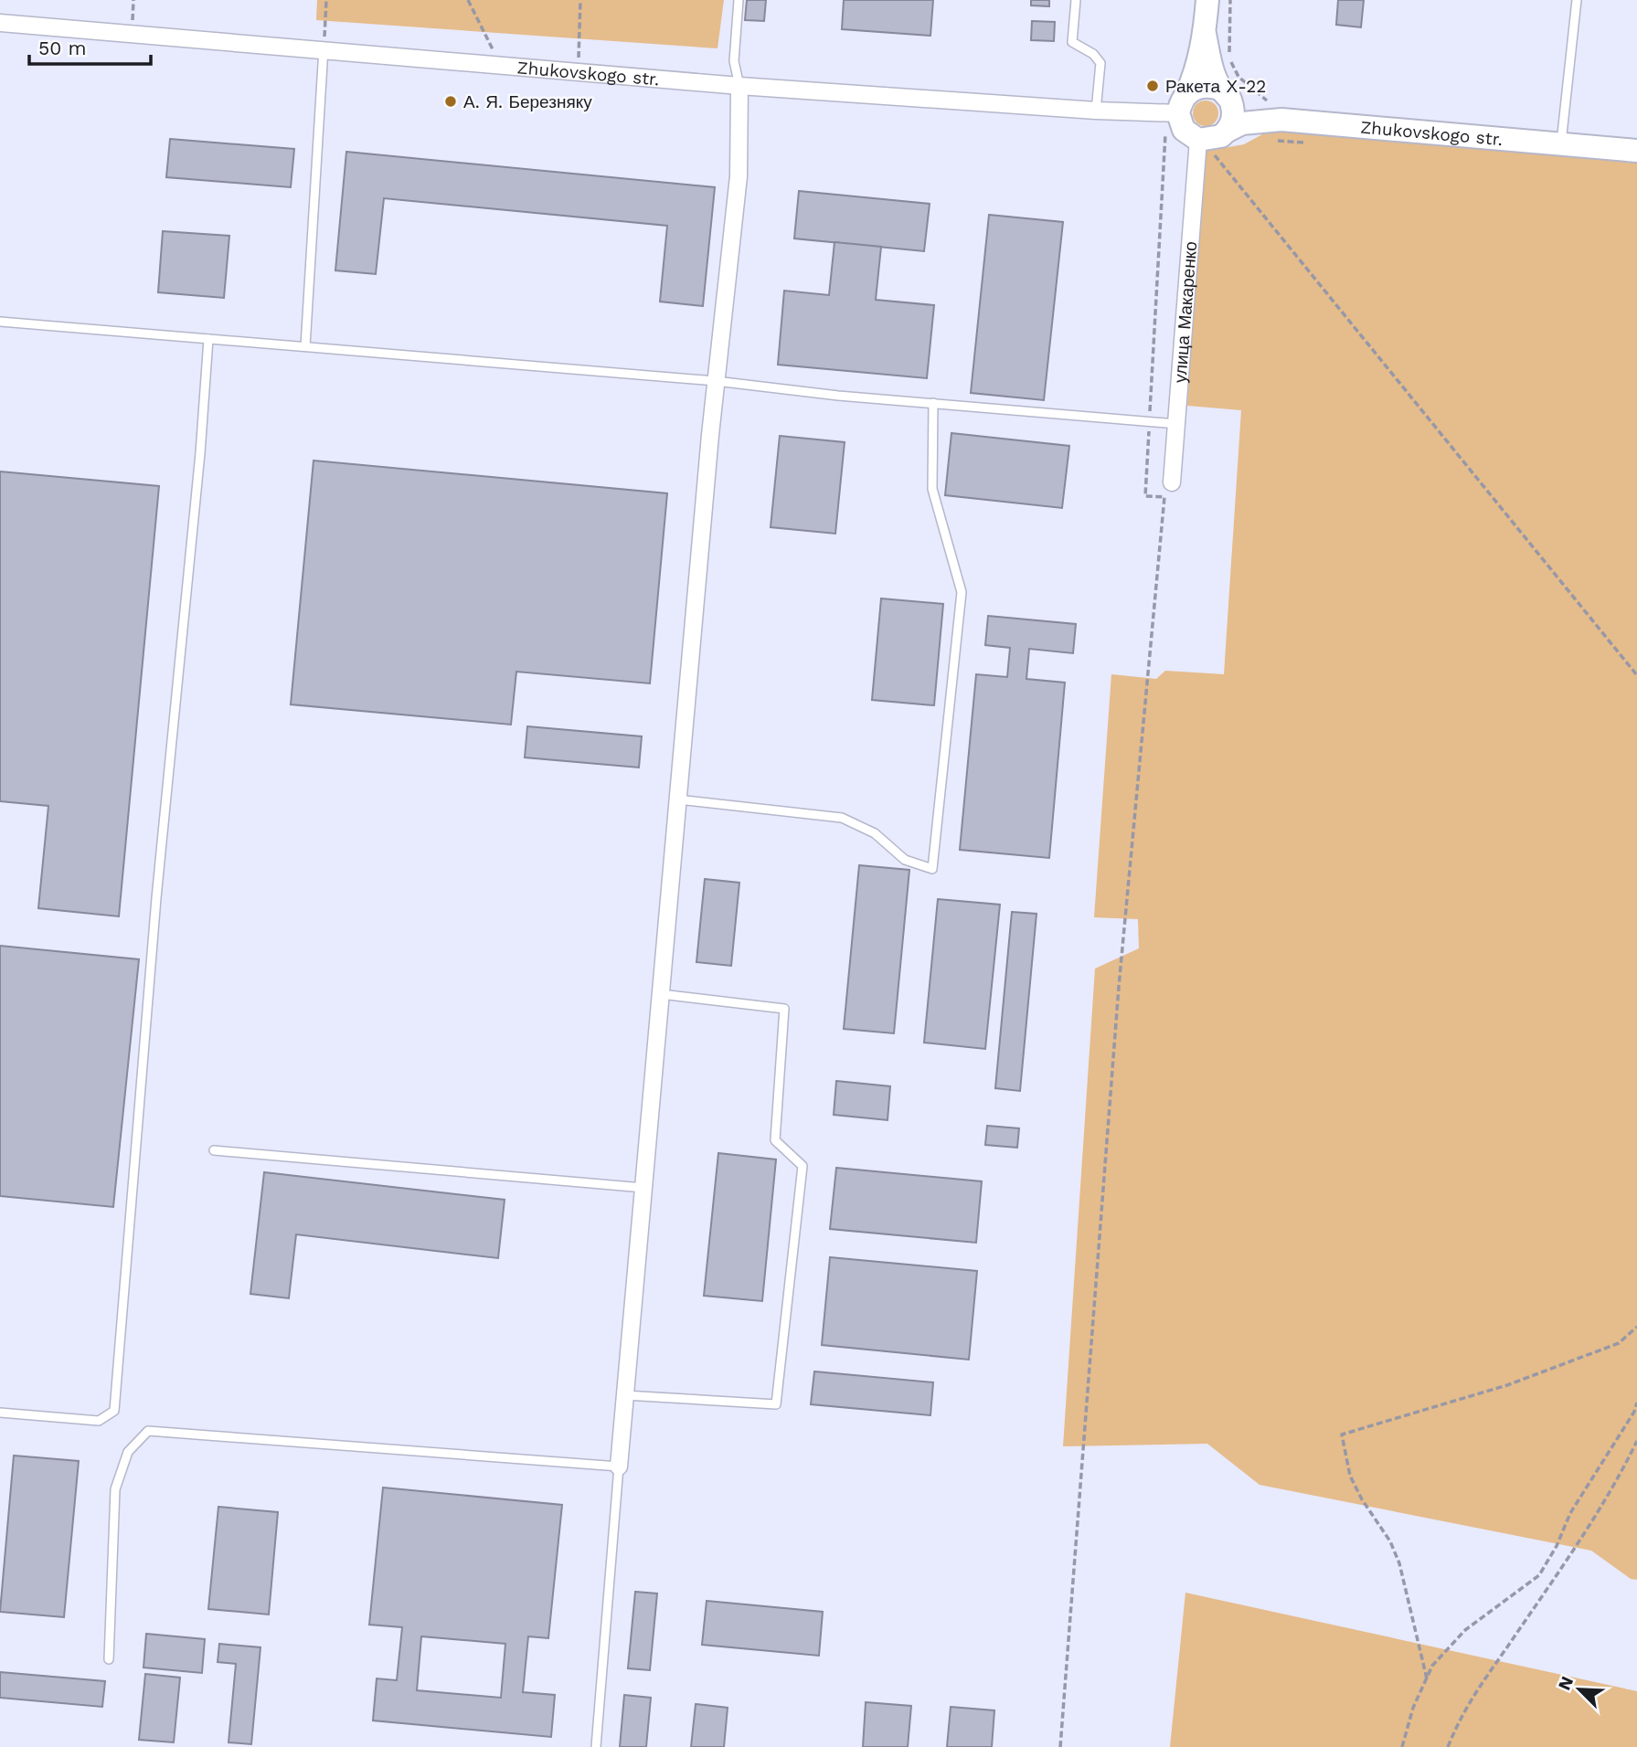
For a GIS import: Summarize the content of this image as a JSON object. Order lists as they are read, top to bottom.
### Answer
{
  "streets": {
    "street": ["Zhukovskogo str.", "улица Макаренко"]
  },
  "crossings": [
    ["Zhukovskogo str.", "улица Макаренко"]
  ],
  "places": ["Ракета Х-22", "А. Я. Березняку"],
  "scale_bar": "50 m",
  "north": "top left"
}
